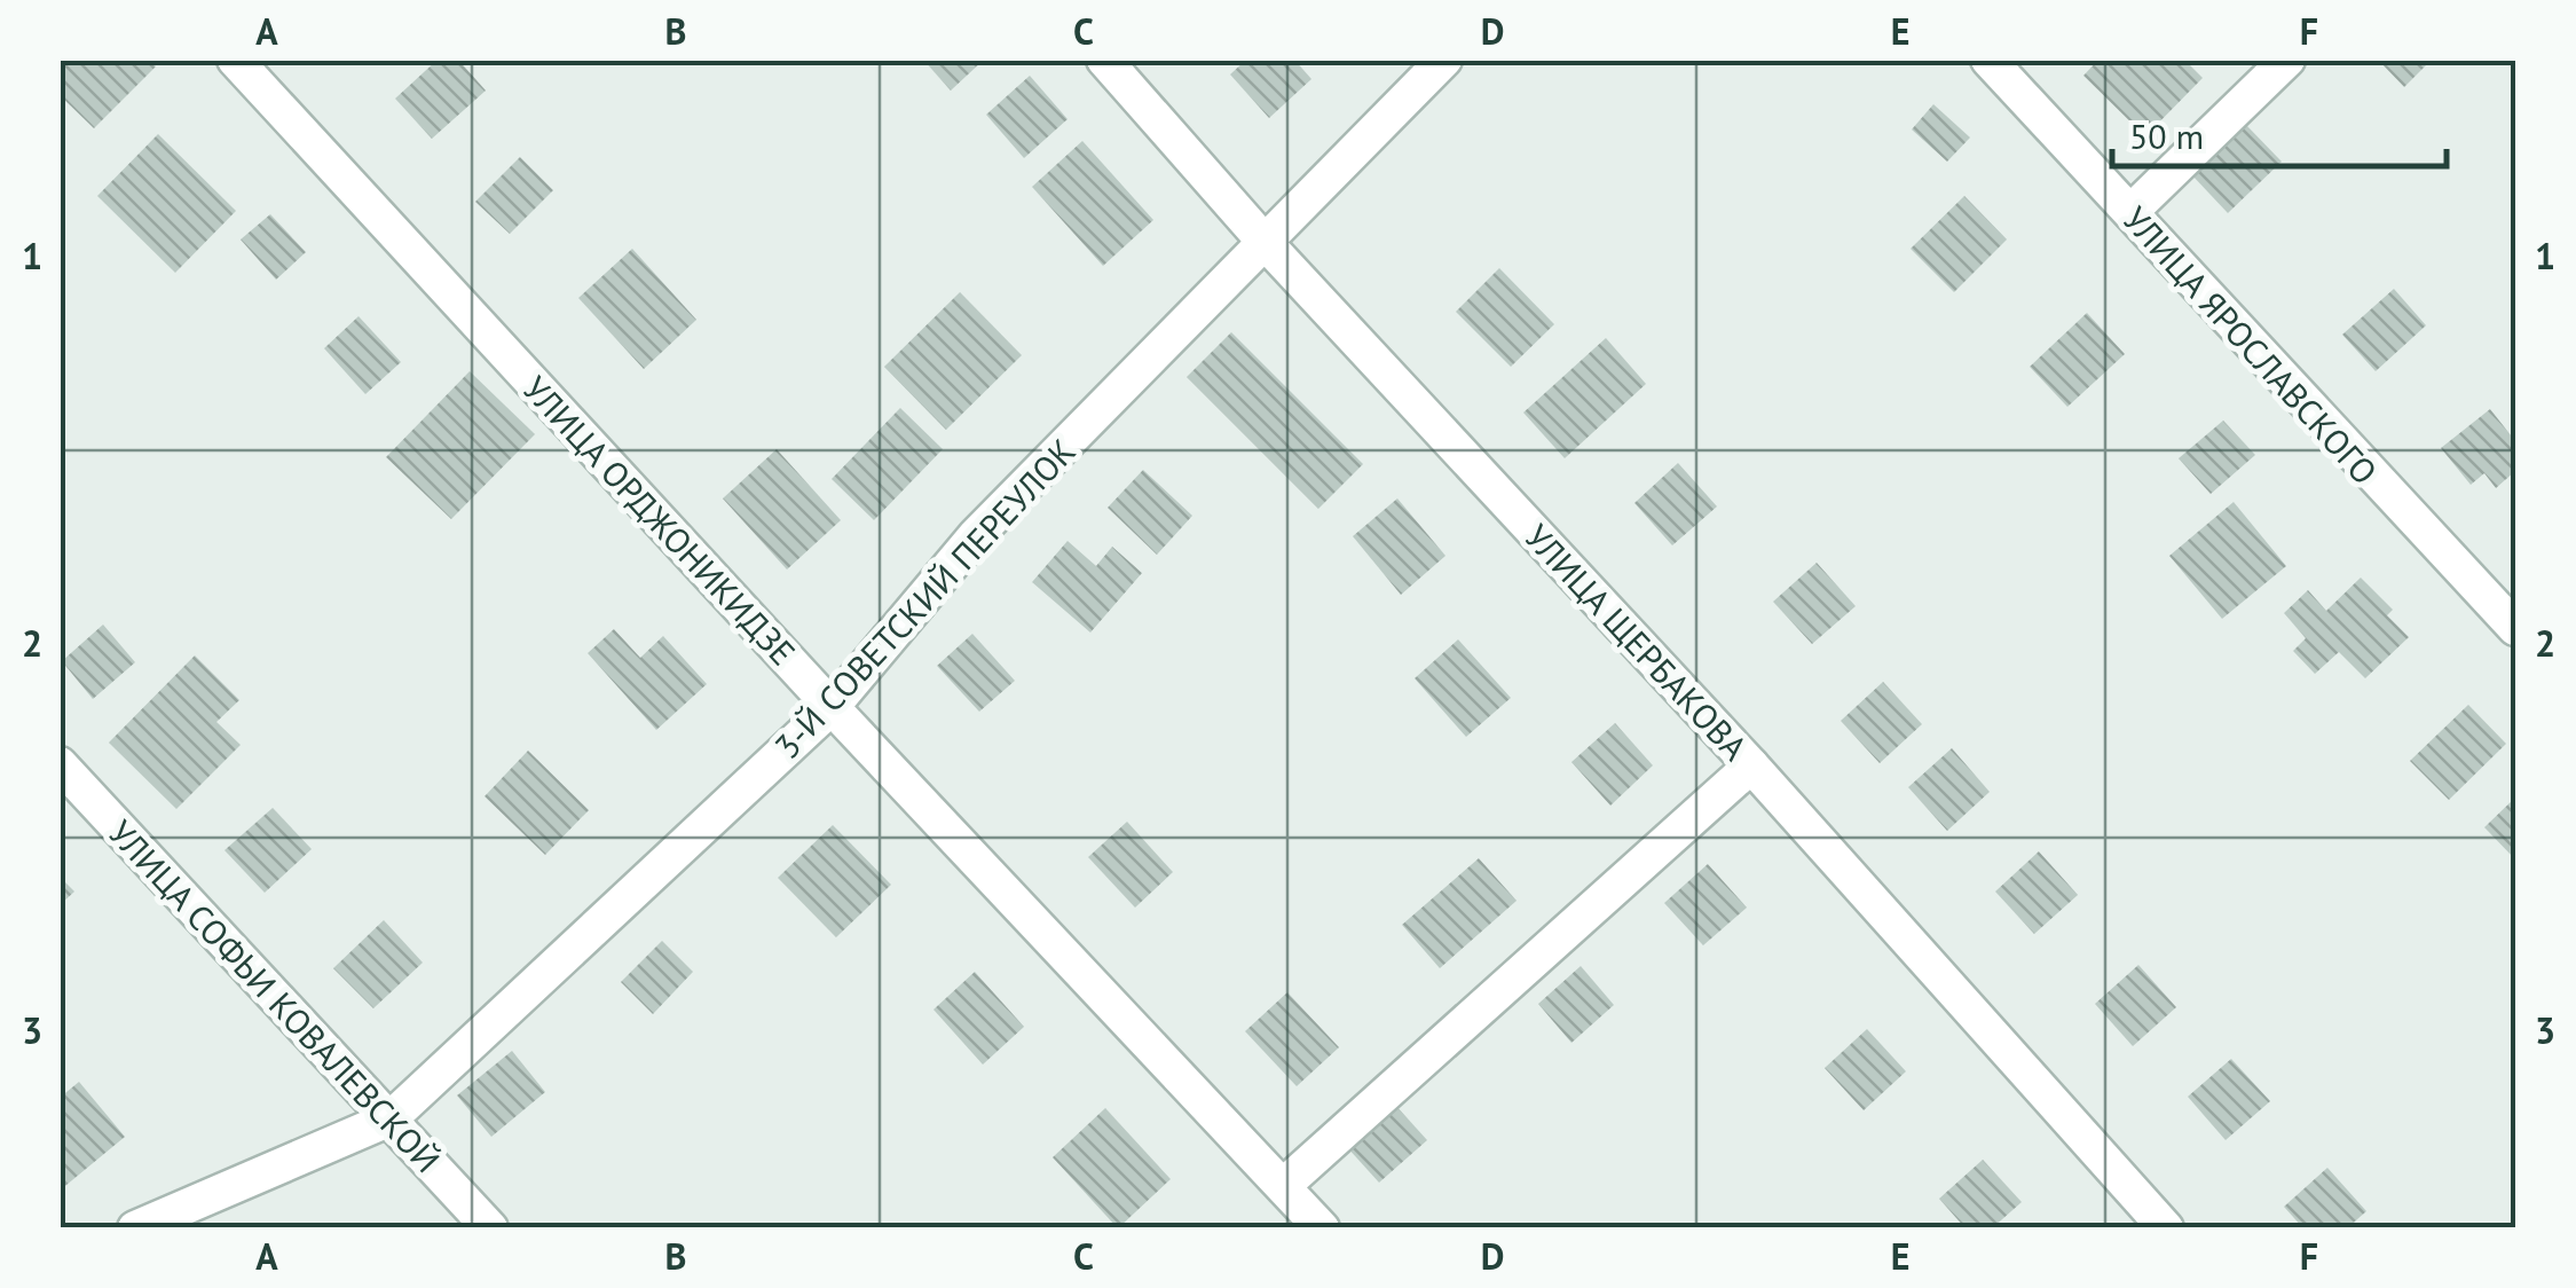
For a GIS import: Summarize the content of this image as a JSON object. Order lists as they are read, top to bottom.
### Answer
{
  "streets": {
    "street": [
      "УЛИЦА ЯРОСЛАВСКОГО",
      "УЛИЦА ОРДЖОНИКИДЗЕ",
      "3-Й СОВЕТСКИЙ ПЕРЕУЛОК",
      "УЛИЦА ЩЕРБАКОВА",
      "УЛИЦА СОФЬИ КОВАЛЕВСКОЙ"
    ]
  },
  "crossings": [
    ["УЛИЦА ОРДЖОНИКИДЗЕ", "3-Й СОВЕТСКИЙ ПЕРЕУЛОК"],
    ["3-Й СОВЕТСКИЙ ПЕРЕУЛОК", "УЛИЦА ЩЕРБАКОВА"],
    ["3-Й СОВЕТСКИЙ ПЕРЕУЛОК", "УЛИЦА СОФЬИ КОВАЛЕВСКОЙ"]
  ],
  "scale_bar": "50 m",
  "grid": {
    "columns": [
      "A",
      "B",
      "C",
      "D",
      "E",
      "F"
    ],
    "rows": ["1", "2", "3"]
  }
}
